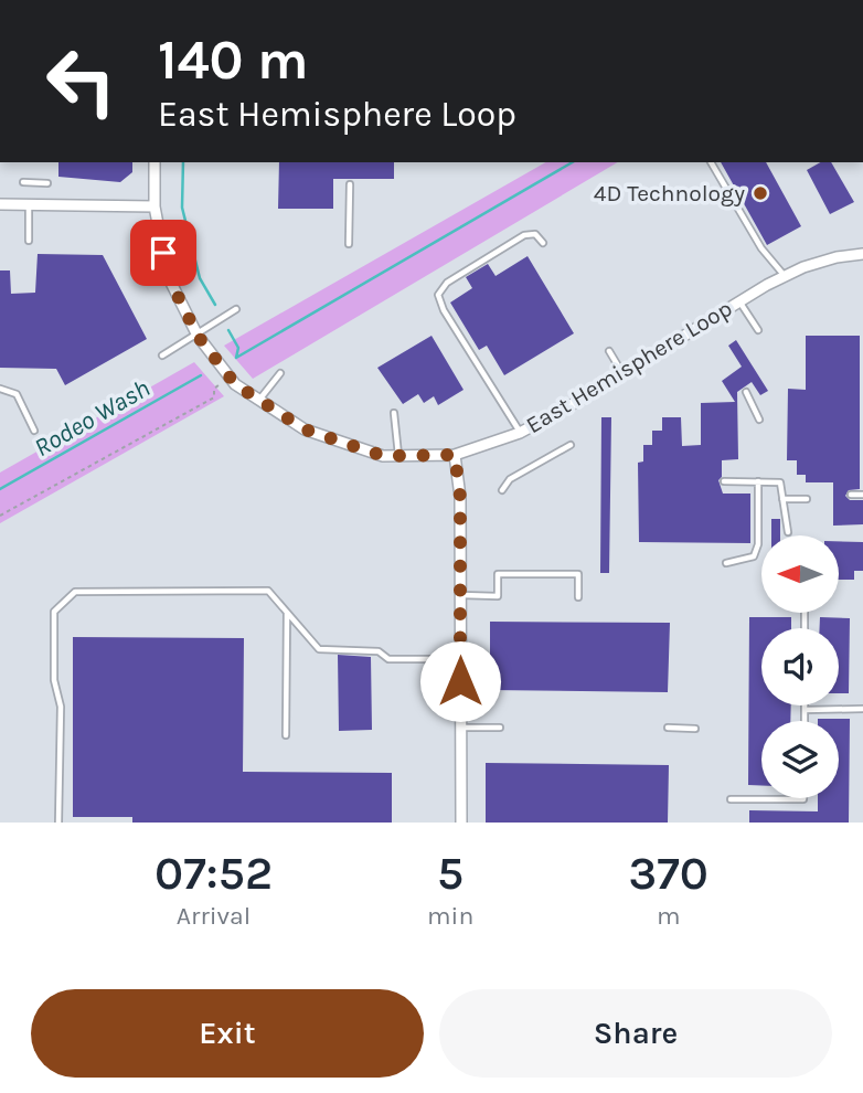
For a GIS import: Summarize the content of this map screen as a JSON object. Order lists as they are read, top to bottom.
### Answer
{
  "streets": {
    "street": ["East Hemisphere Loop"]
  },
  "water": ["Rodeo Wash"],
  "places": ["4D Technology"],
  "north": "left",
  "page": {
    "turn": ["140 m", "East Hemisphere Loop"],
    "eta": [
      "07:52",
      "Arrival",
      "5",
      "min",
      "370",
      "m"
    ],
    "buttons": ["Exit", "Share"]
  }
}
